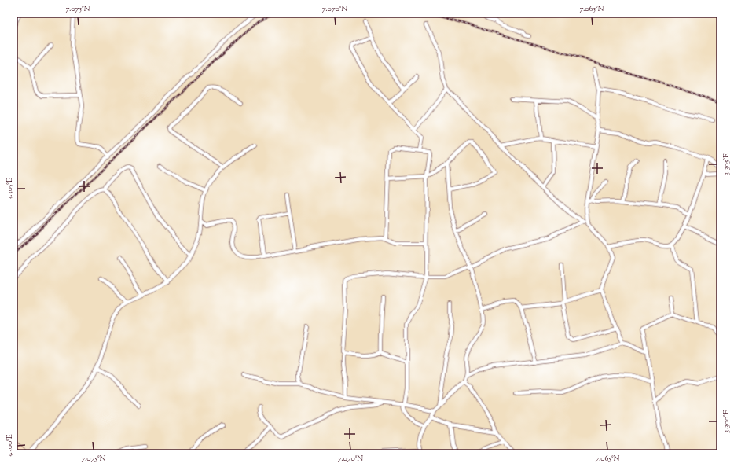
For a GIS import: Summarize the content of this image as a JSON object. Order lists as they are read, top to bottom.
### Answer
{
  "coordinates": [
    "7.075°N",
    "7.070°N",
    "7.065°N",
    "3.305°E",
    "3.300°E"
  ]
}
